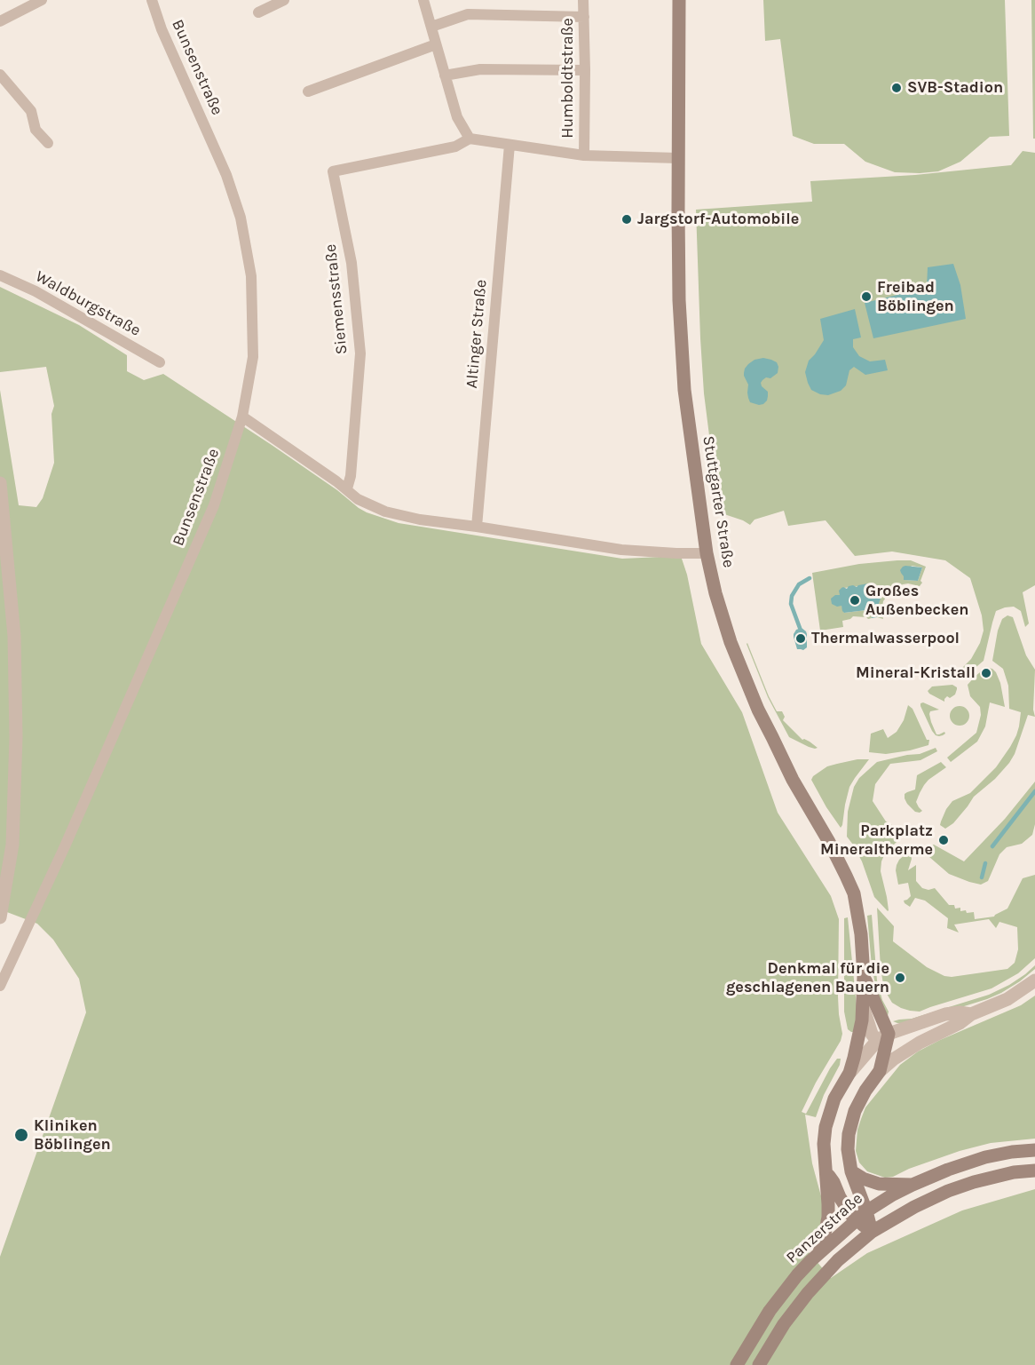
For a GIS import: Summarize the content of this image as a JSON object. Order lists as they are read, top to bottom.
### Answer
{
  "streets": {
    "main road": ["Stuttgarter Straße", "Panzerstraße"],
    "street": [
      "Bunsenstraße",
      "Humboldtstraße",
      "Siemensstraße",
      "Waldburgstraße",
      "Altinger Straße"
    ]
  },
  "crossings": [
    ["Stuttgarter Straße", "Panzerstraße"]
  ],
  "places": [
    "SVB-Stadion",
    "Jargstorf-Automobile",
    "Freibad Böblingen",
    "Großes Außenbecken",
    "Thermalwasserpool",
    "Mineral-Kristall",
    "Parkplatz Mineraltherme",
    "Denkmal für die geschlagenen Bauern",
    "Kliniken Böblingen"
  ]
}
